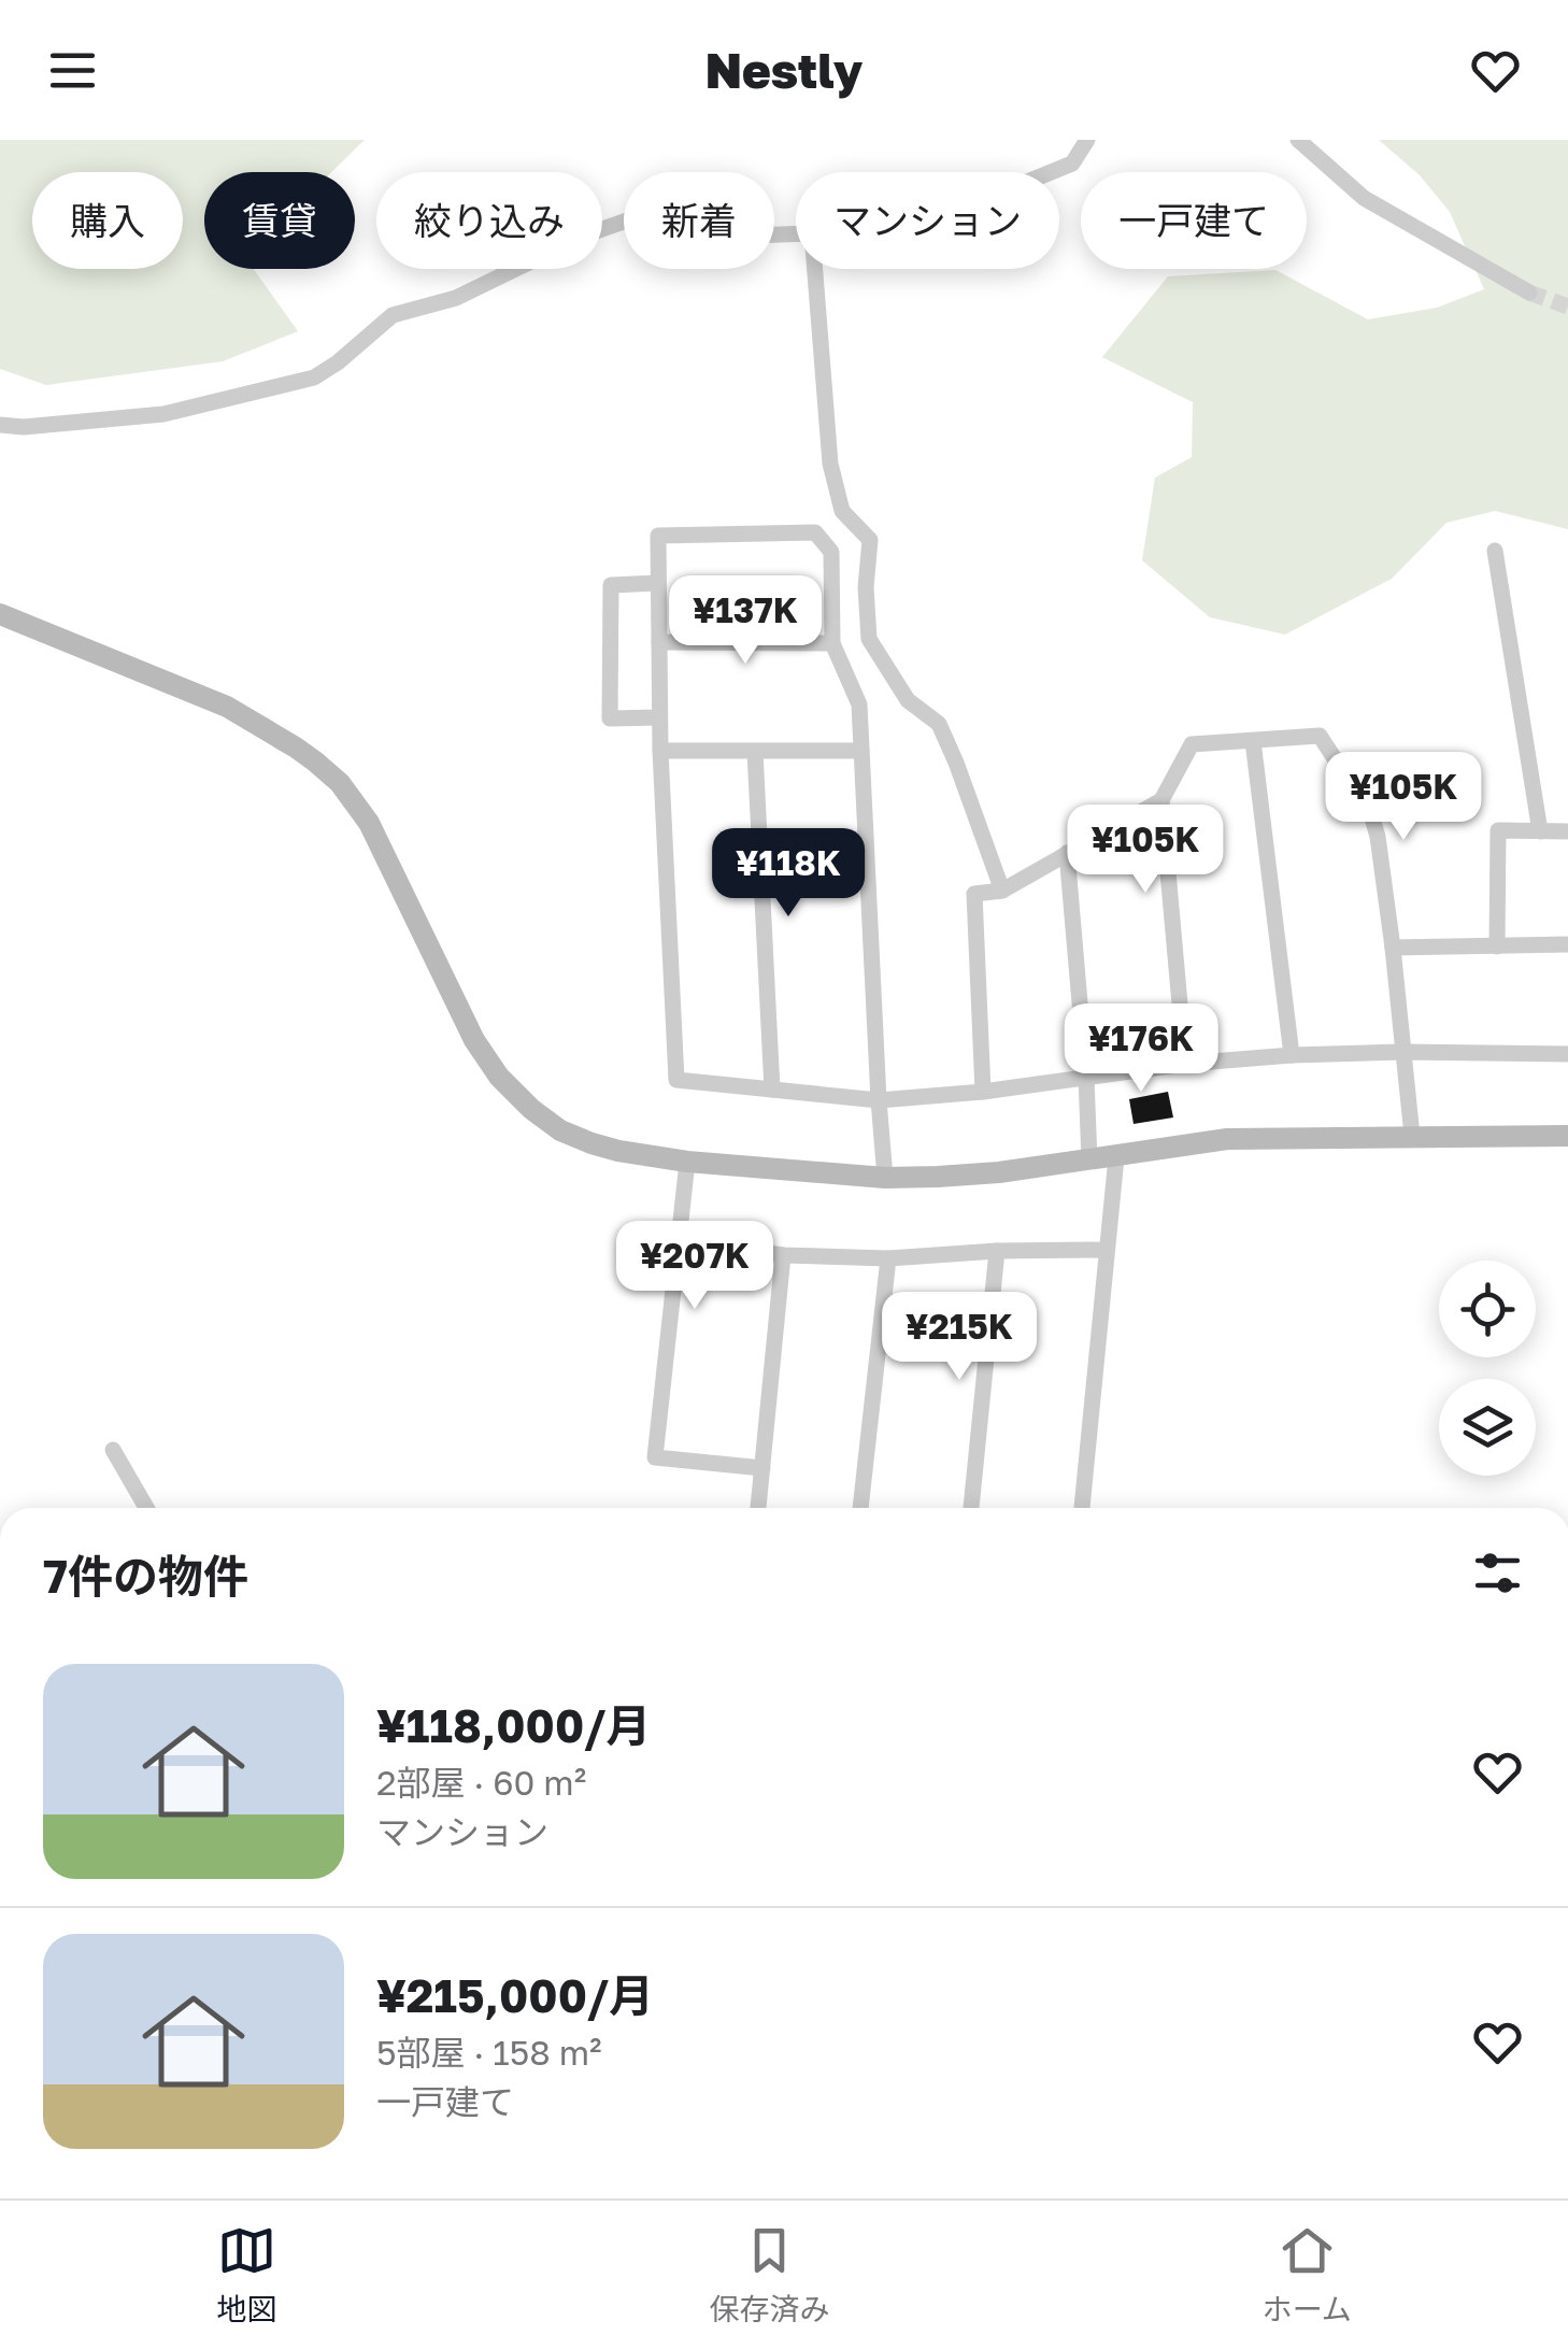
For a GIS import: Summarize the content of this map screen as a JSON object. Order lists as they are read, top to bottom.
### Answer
{
  "page": {
    "header": "Nestly",
    "chip": [
      "購入",
      "賃貸",
      "絞り込み",
      "新着",
      "マンション",
      "一戸建て"
    ],
    "price": [
      "¥137K",
      "¥105K",
      "¥105K",
      "¥118K",
      "¥176K",
      "¥207K",
      "¥215K"
    ],
    "heading": "7件の物件",
    "list": [
      {
        "name": "¥118,000/月",
        "note": "2部屋 · 60 m² · マンション"
      },
      {
        "name": "¥215,000/月",
        "note": "5部屋 · 158 m² · 一戸建て"
      }
    ],
    "tabs": ["地図", "保存済み", "ホーム"]
  }
}
